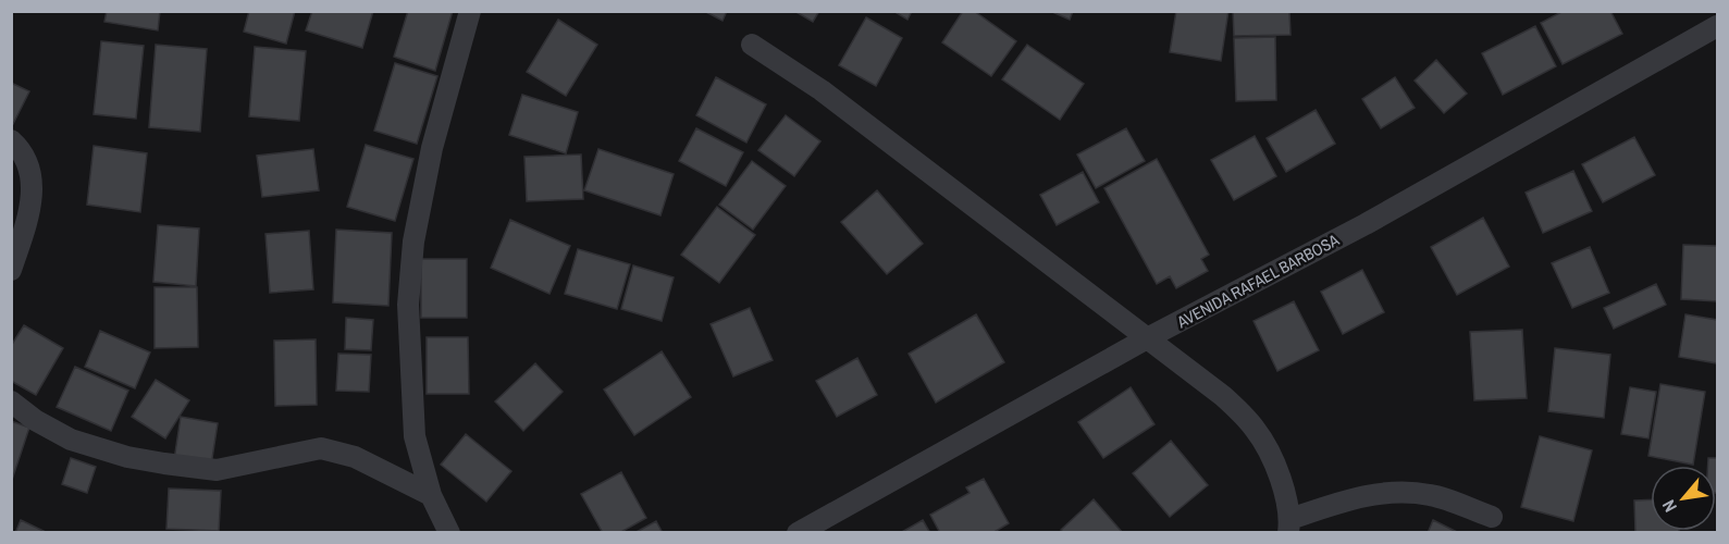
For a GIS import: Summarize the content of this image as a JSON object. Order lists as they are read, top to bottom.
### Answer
{
  "streets": {
    "street": ["AVENIDA RAFAEL BARBOSA"]
  },
  "north": "bottom left"
}
